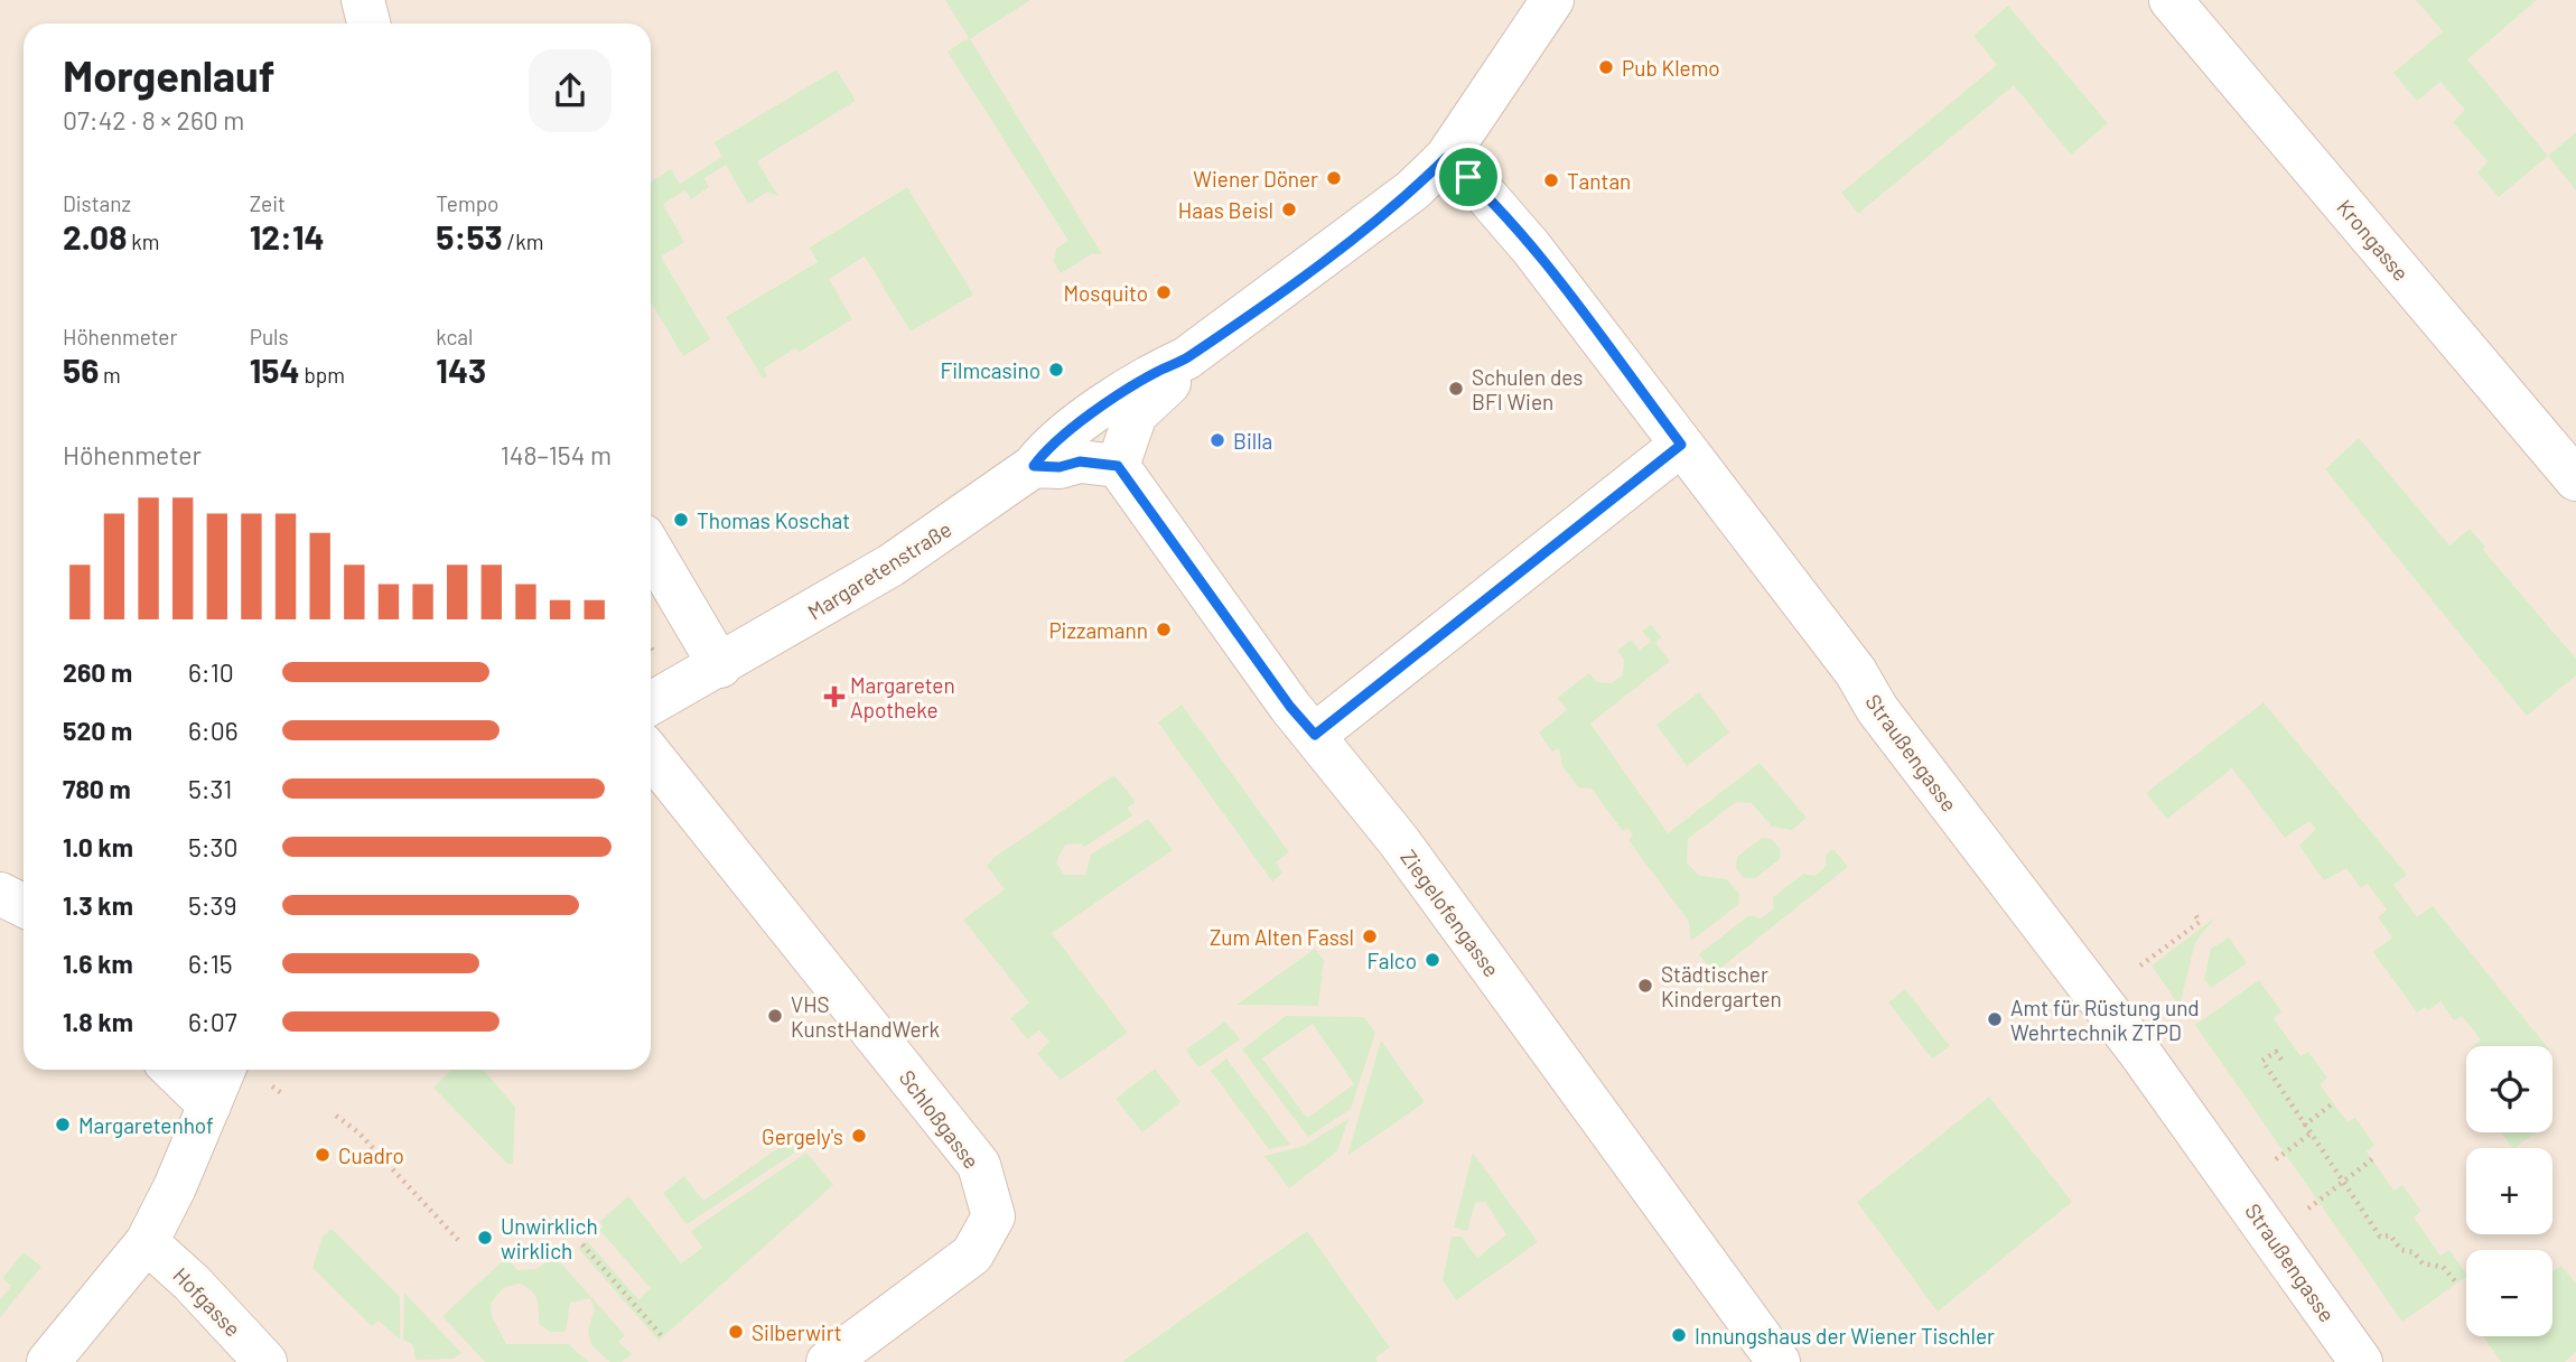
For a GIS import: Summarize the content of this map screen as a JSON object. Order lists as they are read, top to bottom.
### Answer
{
  "streets": {
    "street": [
      "Krongasse",
      "Margaretenstraße",
      "Straußengasse",
      "Ziegelofengasse",
      "Schloßgasse",
      "Hofgasse"
    ]
  },
  "crossings": [
    ["Margaretenstraße", "Straußengasse"],
    ["Margaretenstraße", "Ziegelofengasse"]
  ],
  "places": {
    "other": [
      "Pub Klemo",
      "Wiener Döner",
      "Tantan",
      "Haas Beisl",
      "Mosquito",
      "Filmcasino",
      "Schulen des BFI Wien",
      "Billa",
      "Thomas Koschat",
      "Pizzamann",
      "Zum Alten Fassl",
      "Falco",
      "Städtischer Kindergarten",
      "VHS KunstHandWerk",
      "Amt für Rüstung und Wehrtechnik ZTPD",
      "Margaretenhof",
      "Gergely's",
      "Cuadro",
      "Unwirklich wirklich",
      "Silberwirt",
      "Innungshaus der Wiener Tischler"
    ],
    "health": ["Margareten Apotheke"]
  },
  "page": {
    "heading": ["Morgenlauf", "07:42 · 8 × 260 m"],
    "stats": [
      ["Distanz", "2.08 km"],
      ["Zeit", "12:14"],
      ["Tempo", "5:53 /km"],
      ["Höhenmeter", "56 m"],
      ["Puls", "154 bpm"],
      ["kcal", "143"]
    ],
    "chart": ["Höhenmeter", "148–154 m"],
    "list": [
      {
        "name": "260 m",
        "note": "6:10"
      },
      {
        "name": "520 m",
        "note": "6:06"
      },
      {
        "name": "780 m",
        "note": "5:31"
      },
      {
        "name": "1.0 km",
        "note": "5:30"
      },
      {
        "name": "1.3 km",
        "note": "5:39"
      },
      {
        "name": "1.6 km",
        "note": "6:15"
      },
      {
        "name": "1.8 km",
        "note": "6:07"
      }
    ],
    "map_buttons": ["+", "−"]
  }
}
